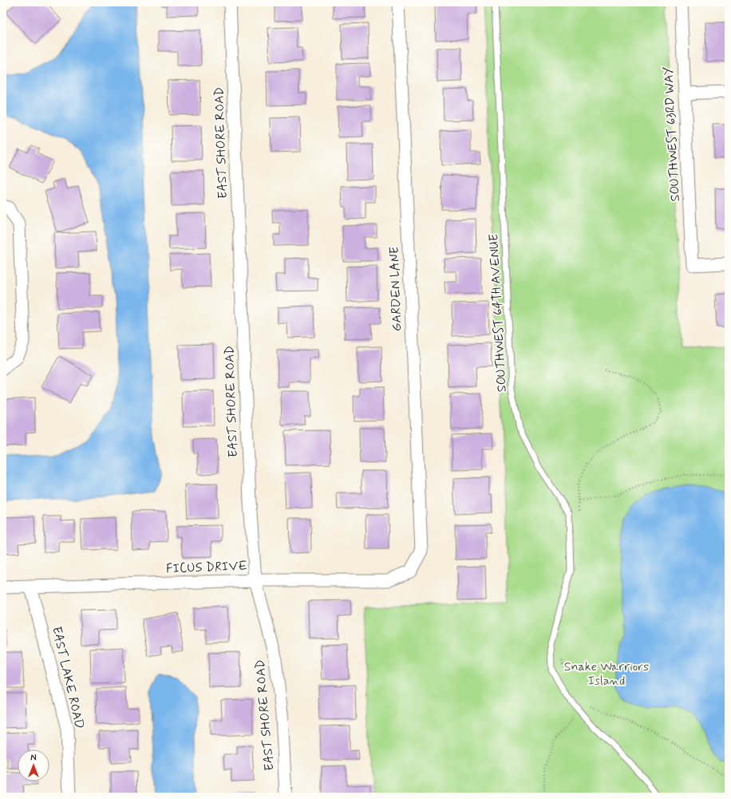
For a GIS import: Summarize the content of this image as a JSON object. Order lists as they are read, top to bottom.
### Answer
{
  "streets": {
    "street": [
      "SOUTHWEST 63RD WAY",
      "EAST SHORE ROAD",
      "GARDEN LANE",
      "FICUS DRIVE",
      "EAST LAKE ROAD"
    ],
    "lane": ["SOUTHWEST 64TH AVENUE"]
  },
  "crossings": [
    ["EAST SHORE ROAD", "FICUS DRIVE"],
    ["GARDEN LANE", "FICUS DRIVE"],
    ["FICUS DRIVE", "EAST LAKE ROAD"]
  ],
  "parks": ["Snake Warriors Island"],
  "north": "top"
}
